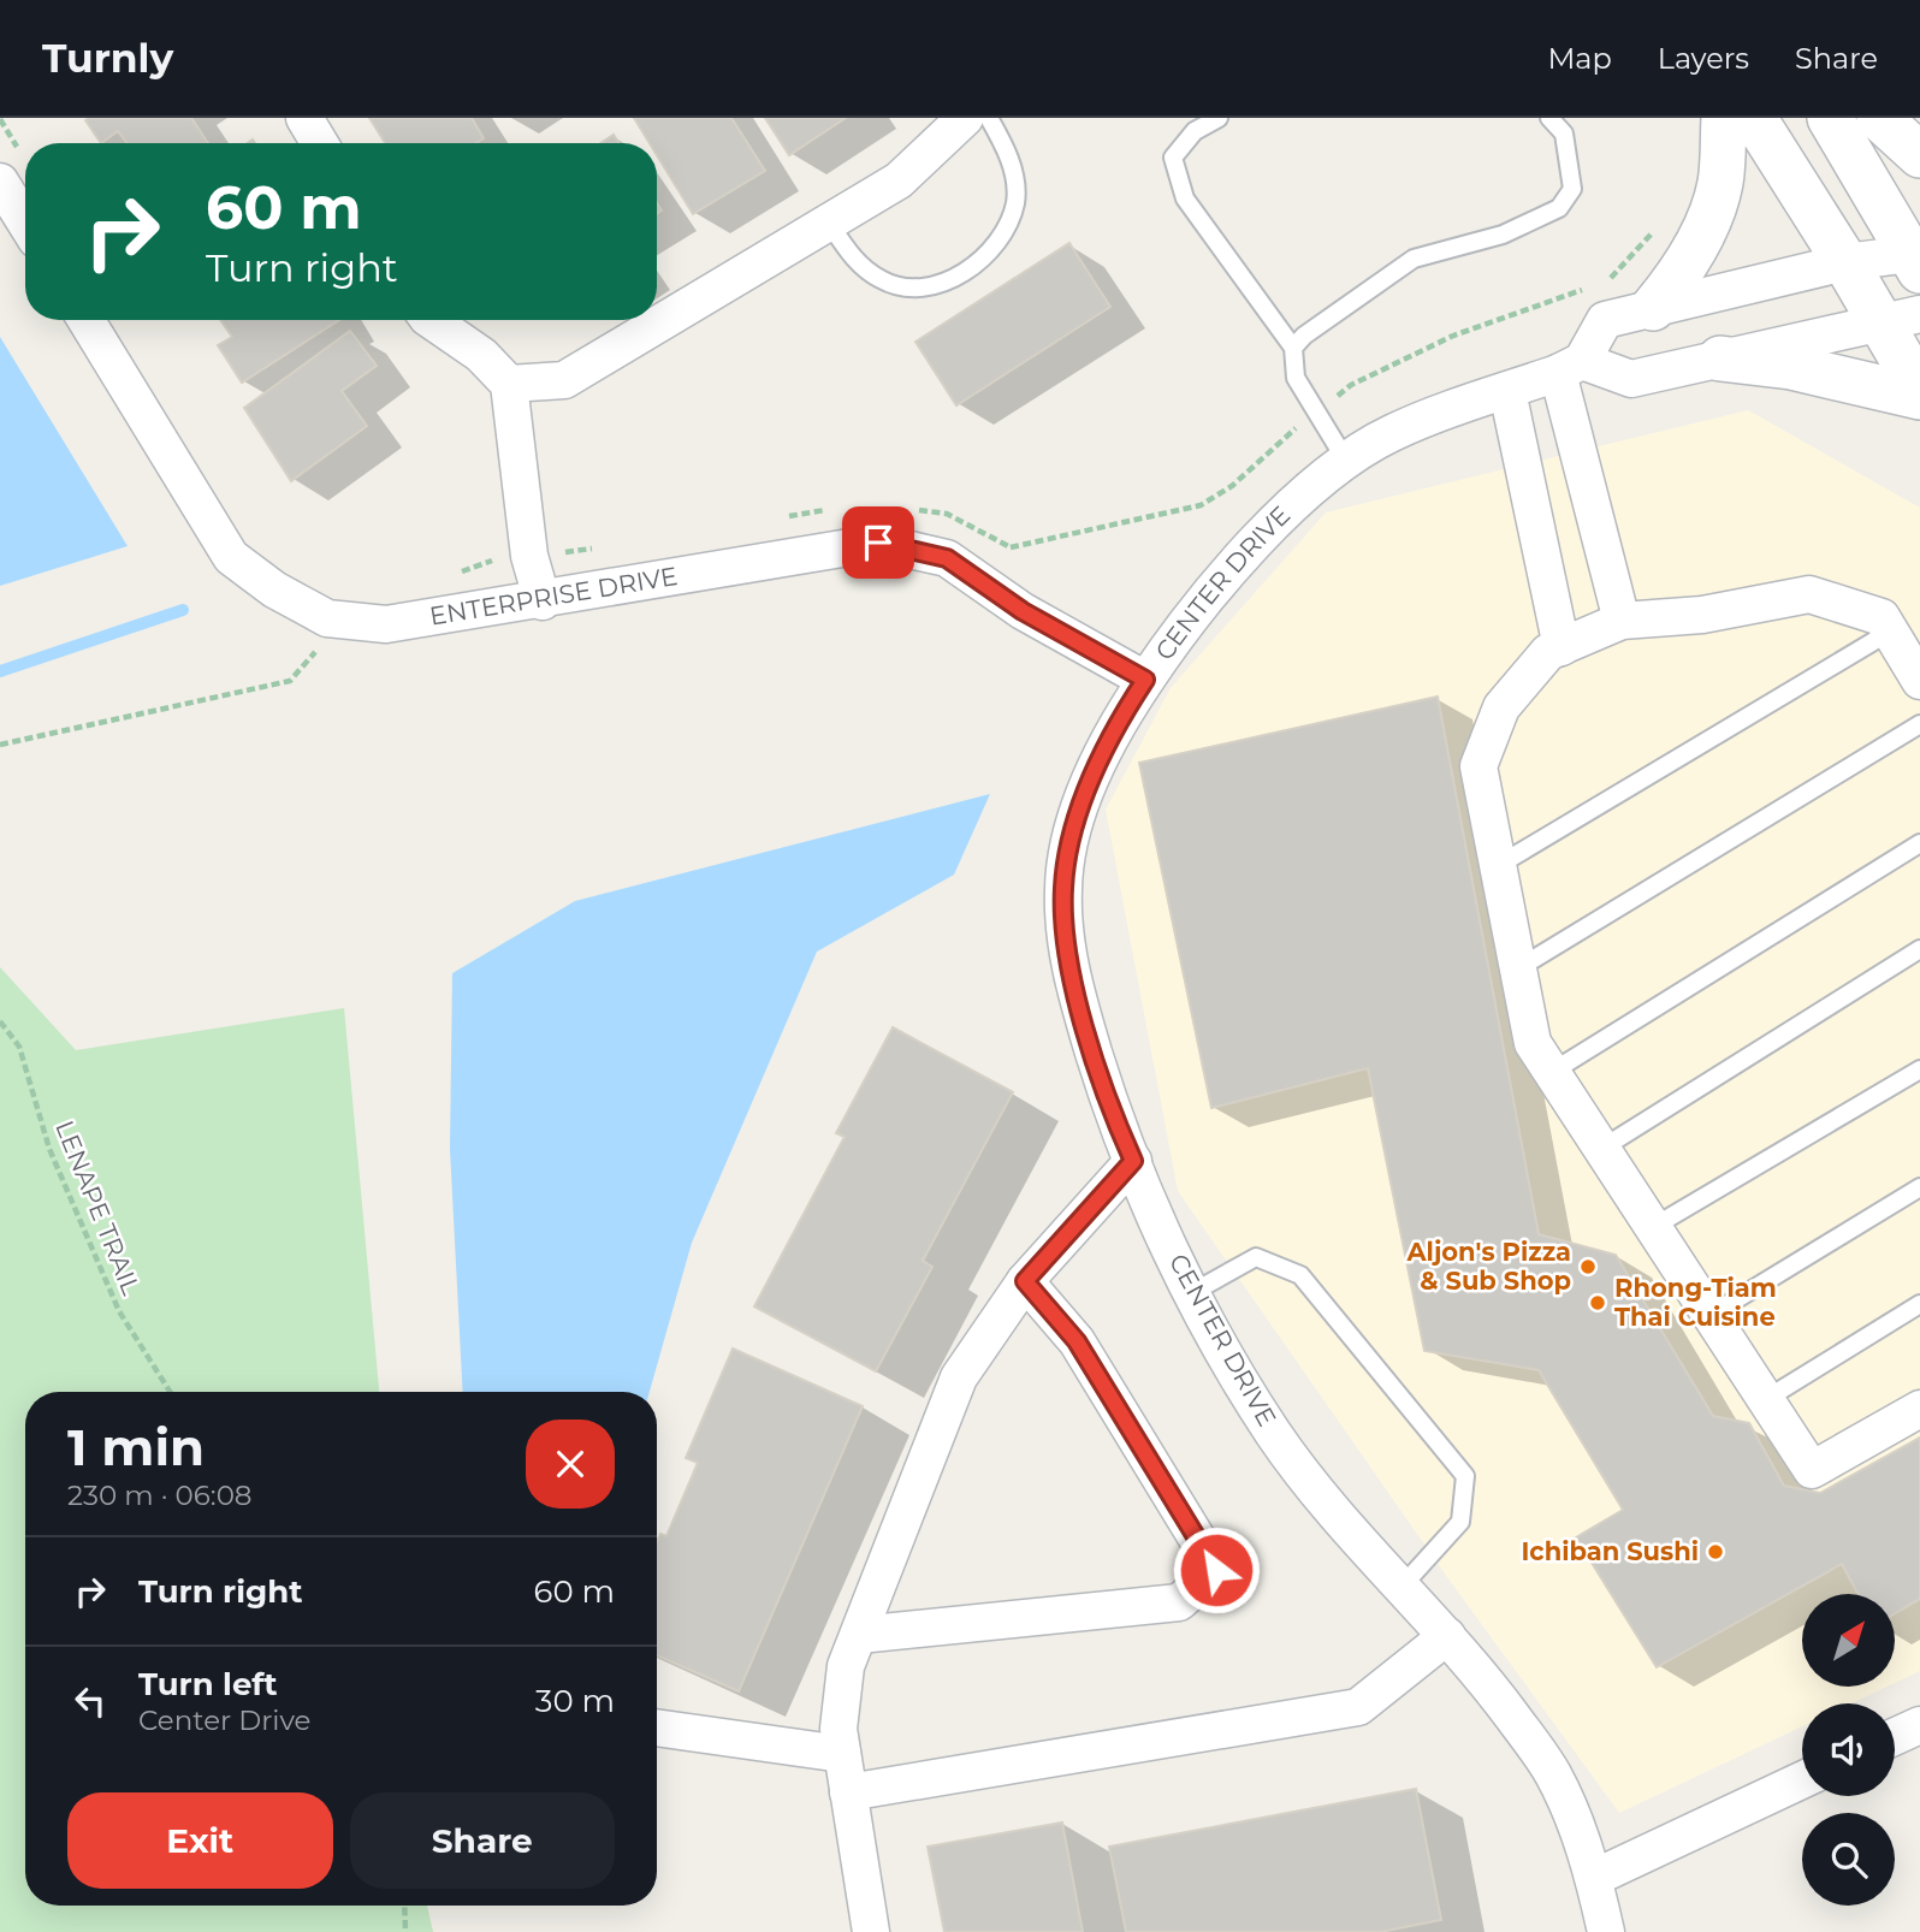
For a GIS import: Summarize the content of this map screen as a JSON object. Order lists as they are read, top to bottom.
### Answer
{
  "streets": {
    "street": ["CENTER DRIVE", "ENTERPRISE DRIVE"],
    "path": ["LENAPE TRAIL"]
  },
  "crossings": [
    ["CENTER DRIVE", "ENTERPRISE DRIVE"]
  ],
  "places": ["Aljon's Pizza & Sub Shop", "Rhong-Tiam Thai Cuisine", "Ichiban Sushi"],
  "north": "top right",
  "page": {
    "header": "Turnly",
    "nav": ["Map", "Layers", "Share"],
    "turn": ["60 m", "Turn right"],
    "heading": ["1 min", "230 m · 06:08"],
    "list": [
      {
        "name": "Turn right",
        "value": "60 m"
      },
      {
        "name": "Turn left",
        "note": "Center Drive",
        "value": "30 m"
      }
    ],
    "buttons": ["Exit", "Share"]
  }
}
